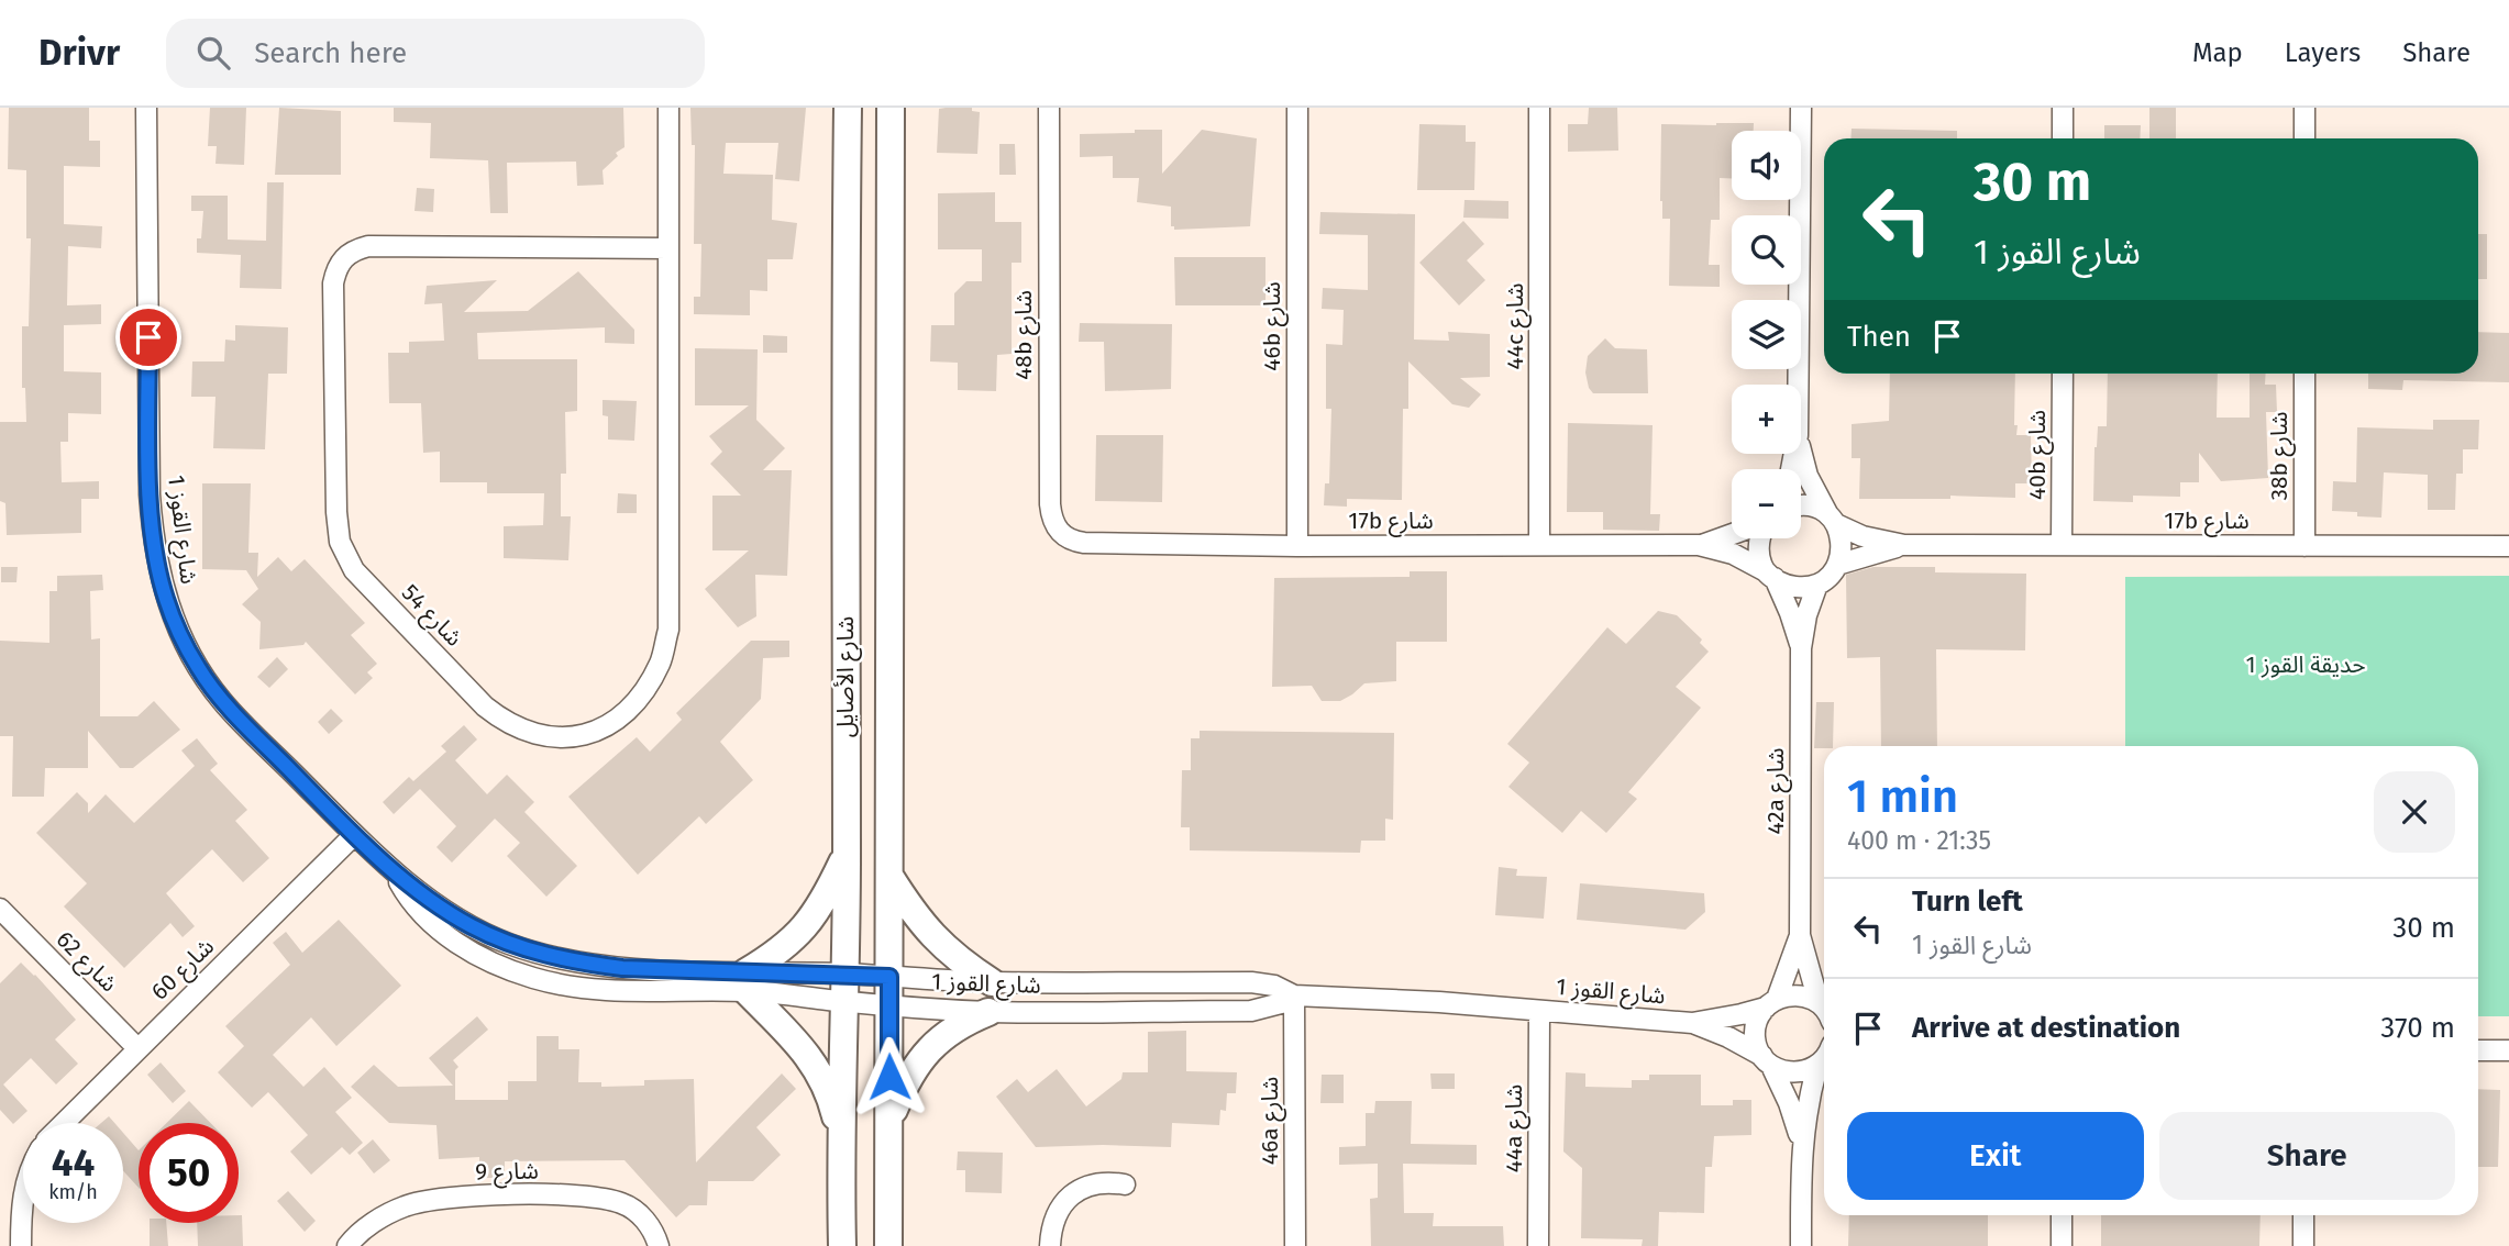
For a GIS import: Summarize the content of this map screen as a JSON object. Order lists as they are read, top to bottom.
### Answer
{
  "streets": {
    "main road": ["شارع الأصايل"],
    "street": [
      "46b شارع",
      "44c شارع",
      "48b شارع",
      "40b شارع",
      "38b شارع",
      "17b شارع",
      "شارع القوز 1",
      "شارع 54",
      "42a شارع",
      "شارع 62",
      "شارع 60",
      "46a شارع",
      "44a شارع",
      "شارع 9"
    ]
  },
  "crossings": [
    ["46b شارع", "17b شارع"],
    ["44c شارع", "17b شارع"],
    ["48b شارع", "17b شارع"],
    ["40b شارع", "17b شارع"],
    ["38b شارع", "17b شارع"],
    ["17b شارع", "42a شارع"],
    ["شارع القوز 1", "شارع الأصايل"],
    ["شارع القوز 1", "42a شارع"],
    ["شارع القوز 1", "شارع 60"],
    ["شارع القوز 1", "46a شارع"],
    ["شارع القوز 1", "44a شارع"],
    ["شارع 62", "شارع 60"]
  ],
  "parks": ["حديقة القوز 1"],
  "page": {
    "header": "Drivr",
    "search": "Search here",
    "nav": ["Map", "Layers", "Share"],
    "map_buttons": ["+", "−"],
    "turn": ["30 m", "شارع القوز 1"],
    "then": "Then",
    "heading": ["1 min", "400 m · 21:35"],
    "list": [
      {
        "name": "Turn left",
        "note": "شارع القوز 1",
        "value": "30 m"
      },
      {
        "name": "Arrive at destination",
        "value": "370 m"
      }
    ],
    "buttons": ["Exit", "Share"],
    "speed": "44 km/h",
    "limit": "50"
  }
}
